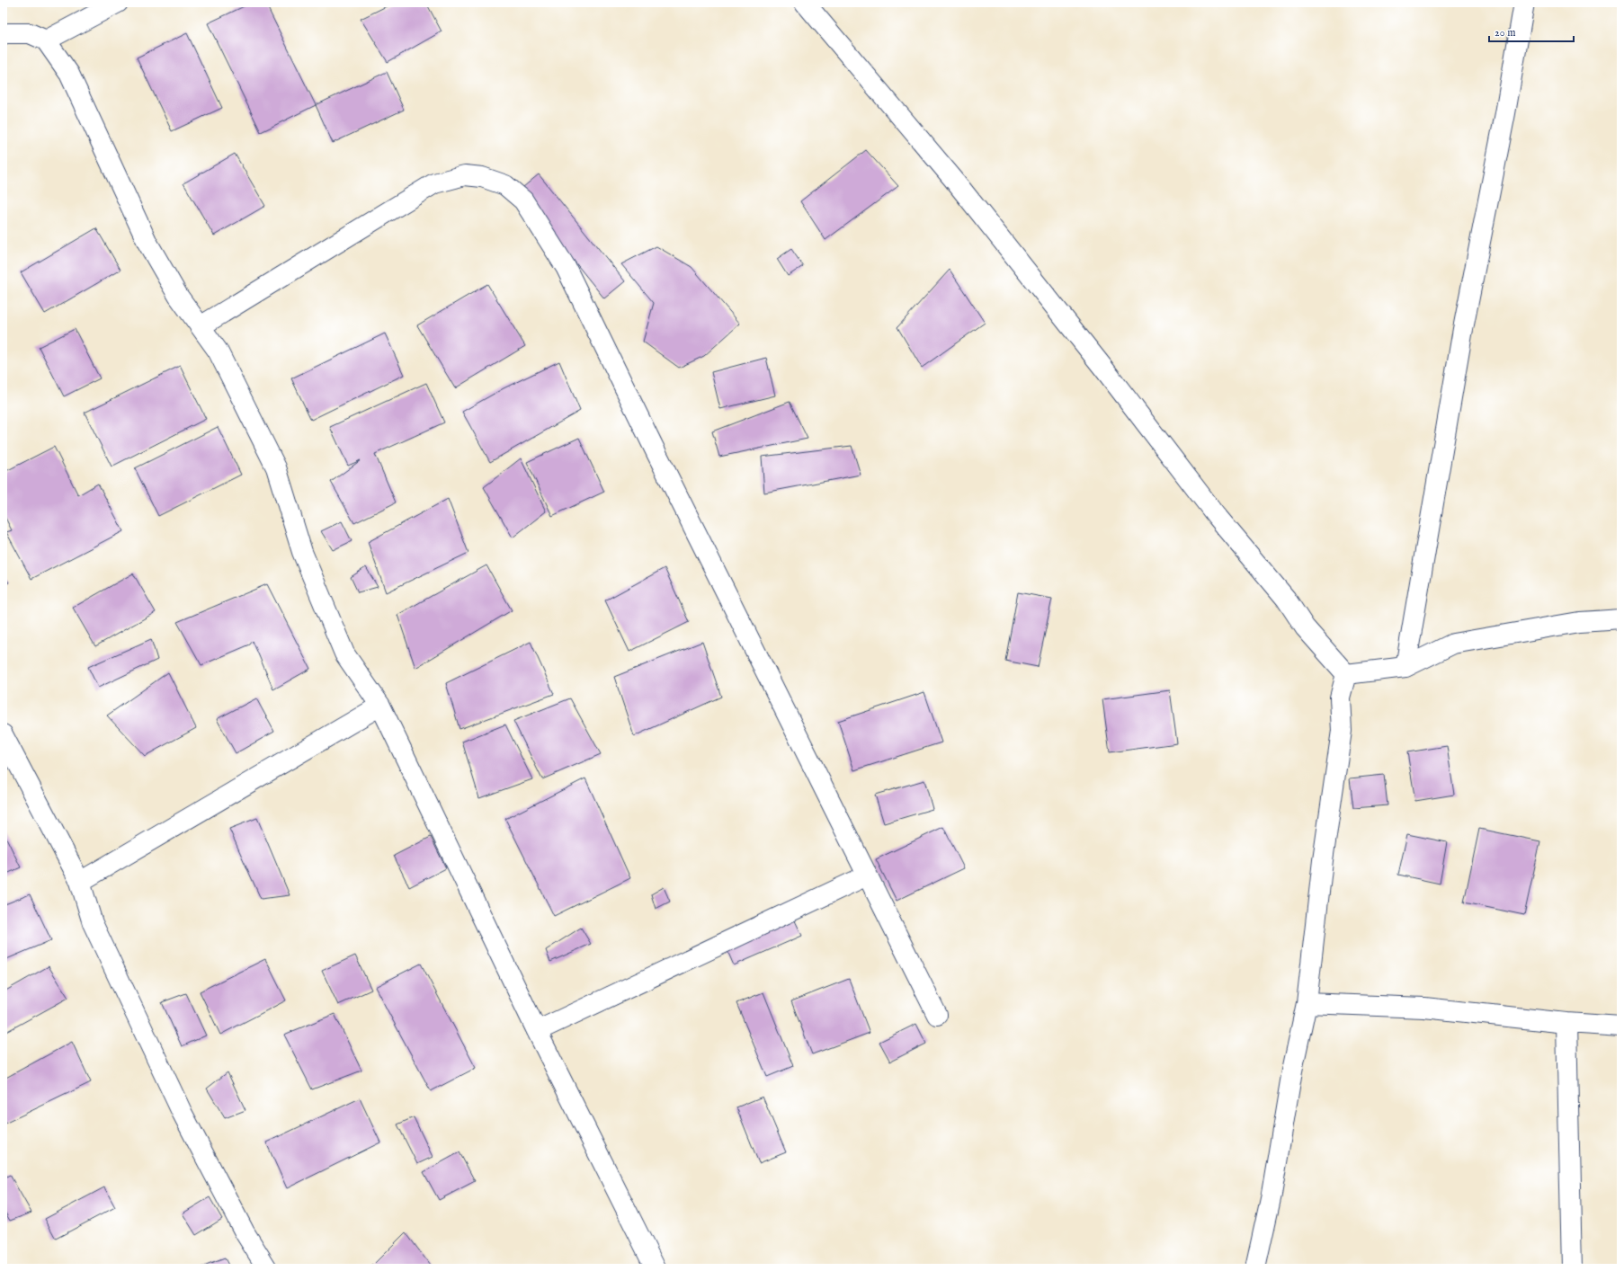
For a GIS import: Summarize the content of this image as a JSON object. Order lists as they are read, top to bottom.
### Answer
{
  "scale_bar": "20 m"
}
